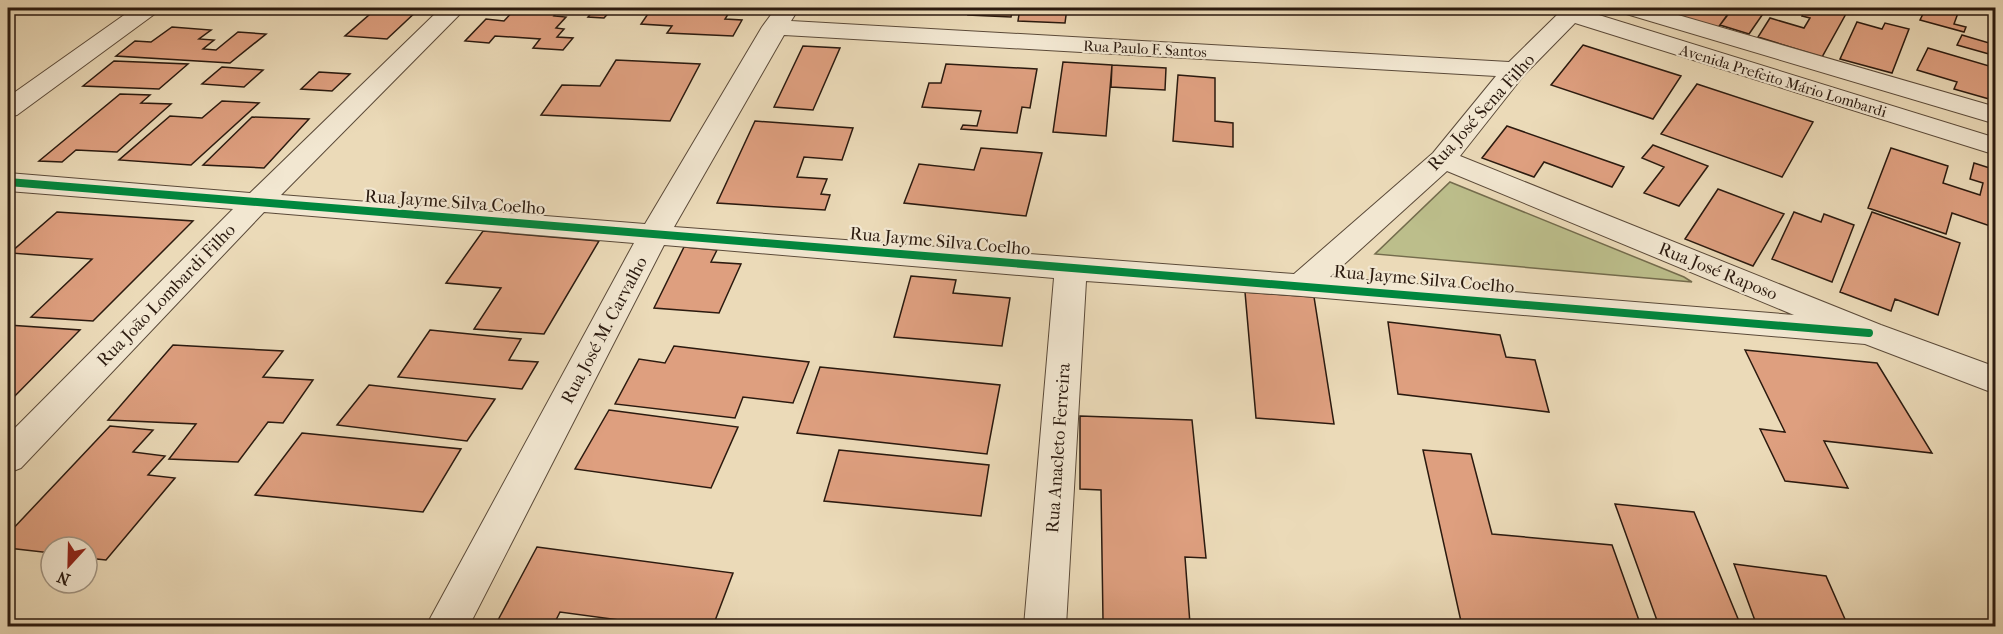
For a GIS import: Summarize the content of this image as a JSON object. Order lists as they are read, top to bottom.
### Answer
{
  "streets": {
    "street": [
      "Rua Paulo F. Santos",
      "Avenida Prefeito Mário Lombardi",
      "Rua José Sena Filho",
      "Rua Jayme Silva Coelho",
      "Rua José Raposo",
      "Rua João Lombardi Filho",
      "Rua José M. Carvalho",
      "Rua Anacleto Ferreira"
    ]
  },
  "crossings": [
    ["Rua Paulo F. Santos", "Rua José Sena Filho"],
    ["Rua Paulo F. Santos", "Rua José M. Carvalho"],
    ["Avenida Prefeito Mário Lombardi", "Rua José Sena Filho"],
    ["Rua José Sena Filho", "Rua Jayme Silva Coelho"],
    ["Rua José Sena Filho", "Rua José Raposo"],
    ["Rua Jayme Silva Coelho", "Rua José Raposo"],
    ["Rua Jayme Silva Coelho", "Rua João Lombardi Filho"],
    ["Rua Jayme Silva Coelho", "Rua José M. Carvalho"],
    ["Rua Jayme Silva Coelho", "Rua Anacleto Ferreira"]
  ],
  "north": "bottom"
}
